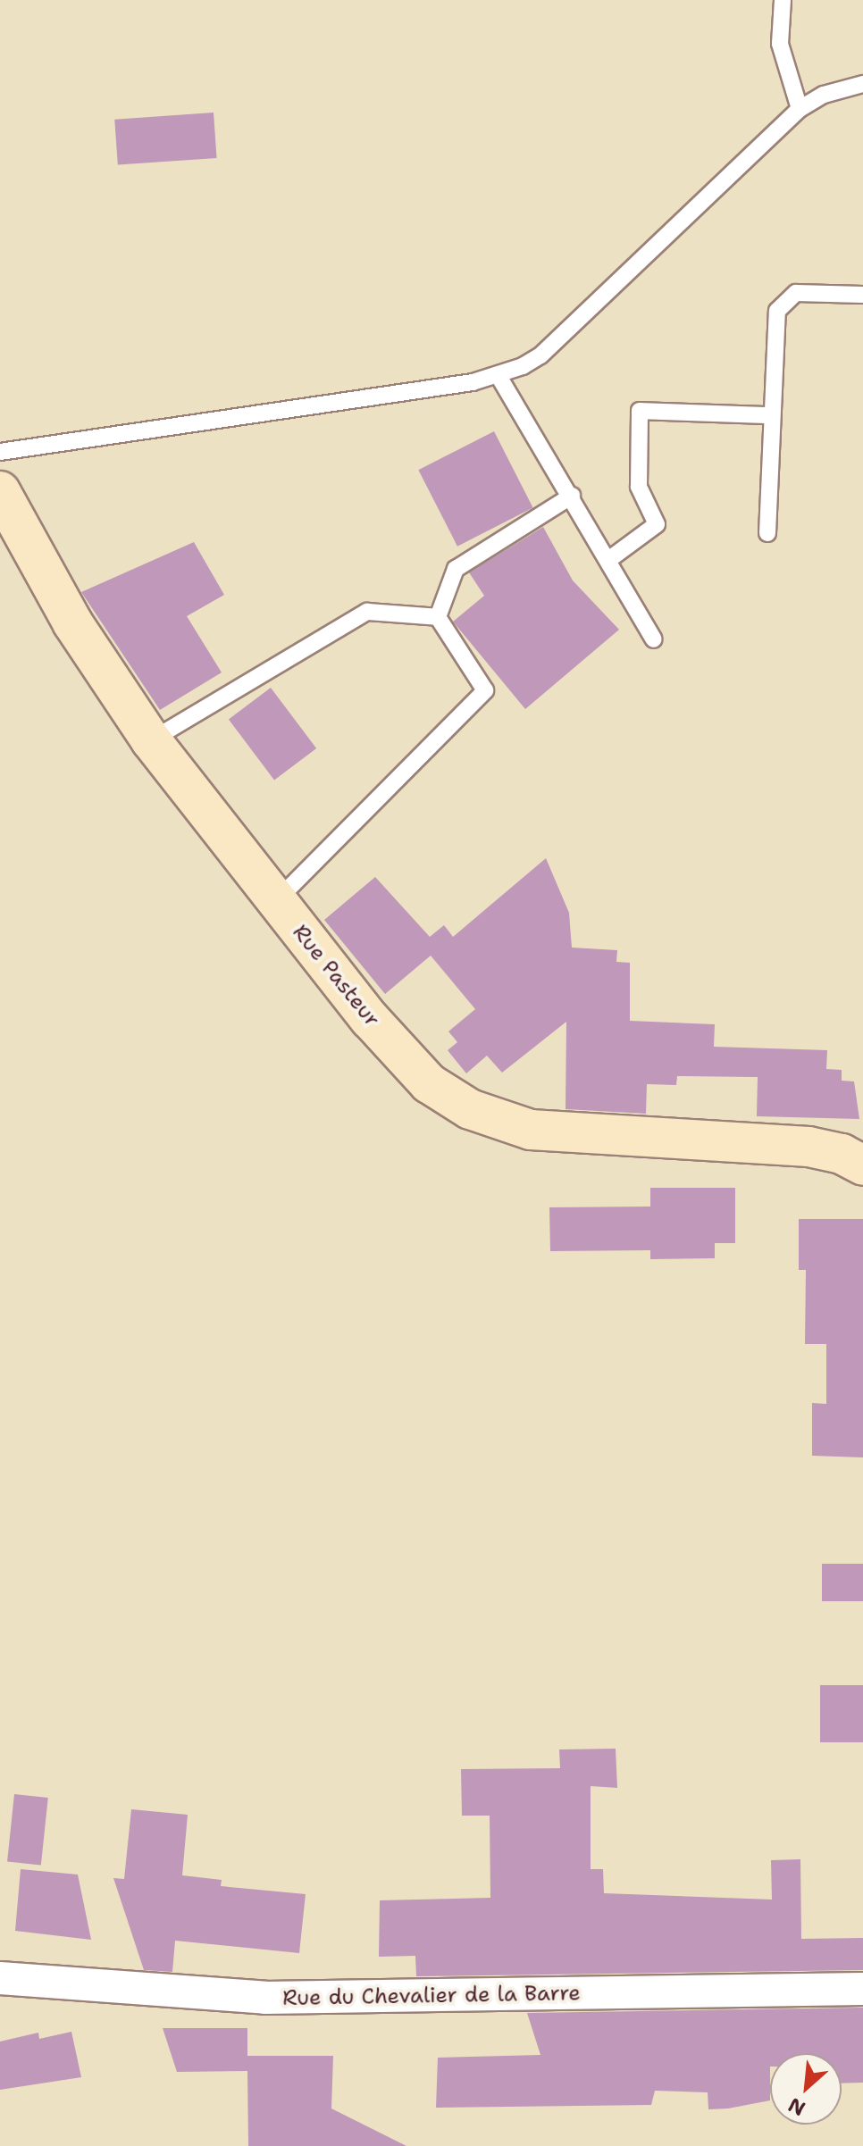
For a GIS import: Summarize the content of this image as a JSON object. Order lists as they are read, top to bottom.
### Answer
{
  "streets": {
    "street": ["Rue Pasteur", "Rue du Chevalier de la Barre"]
  },
  "north": "bottom left"
}
